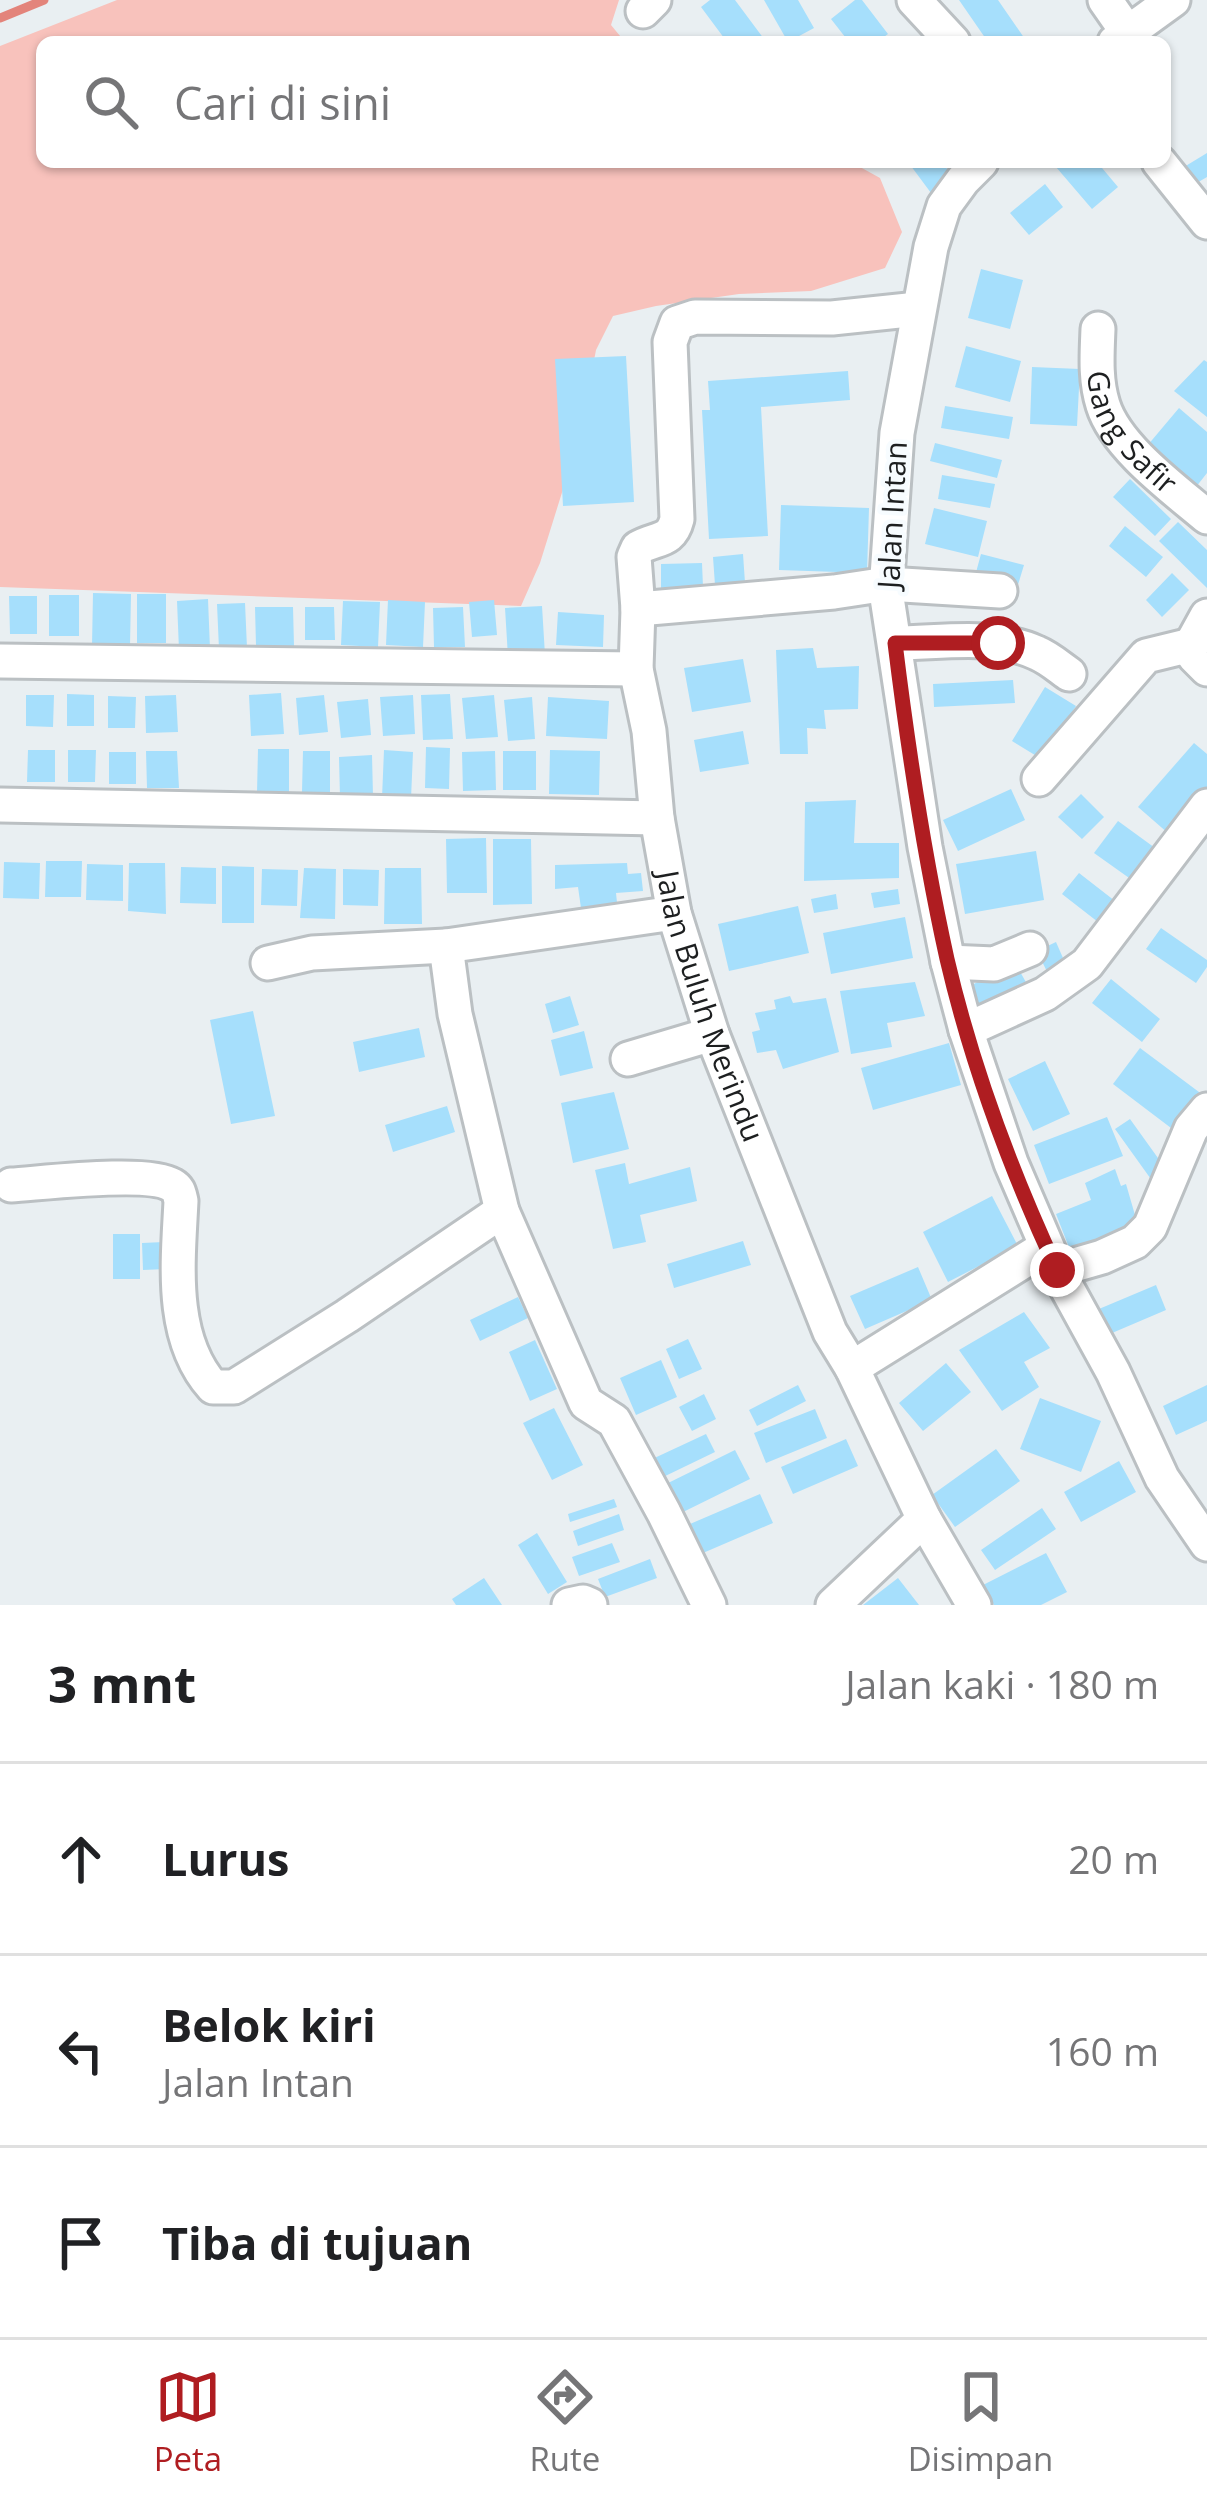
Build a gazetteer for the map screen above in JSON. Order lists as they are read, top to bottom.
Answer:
{
  "streets": {
    "street": ["Gang Safir", "Jalan Intan", "Jalan Buluh Merindu"]
  },
  "crossings": [
    ["Jalan Intan", "Jalan Buluh Merindu"]
  ],
  "page": {
    "search": "Cari di sini",
    "heading": ["3 mnt", "Jalan kaki · 180 m"],
    "list": [
      ["Lurus", "20 m"],
      ["Belok kiri", "Jalan Intan", "160 m"],
      "Tiba di tujuan"
    ],
    "nav": ["Peta", "Rute", "Disimpan"]
  }
}
